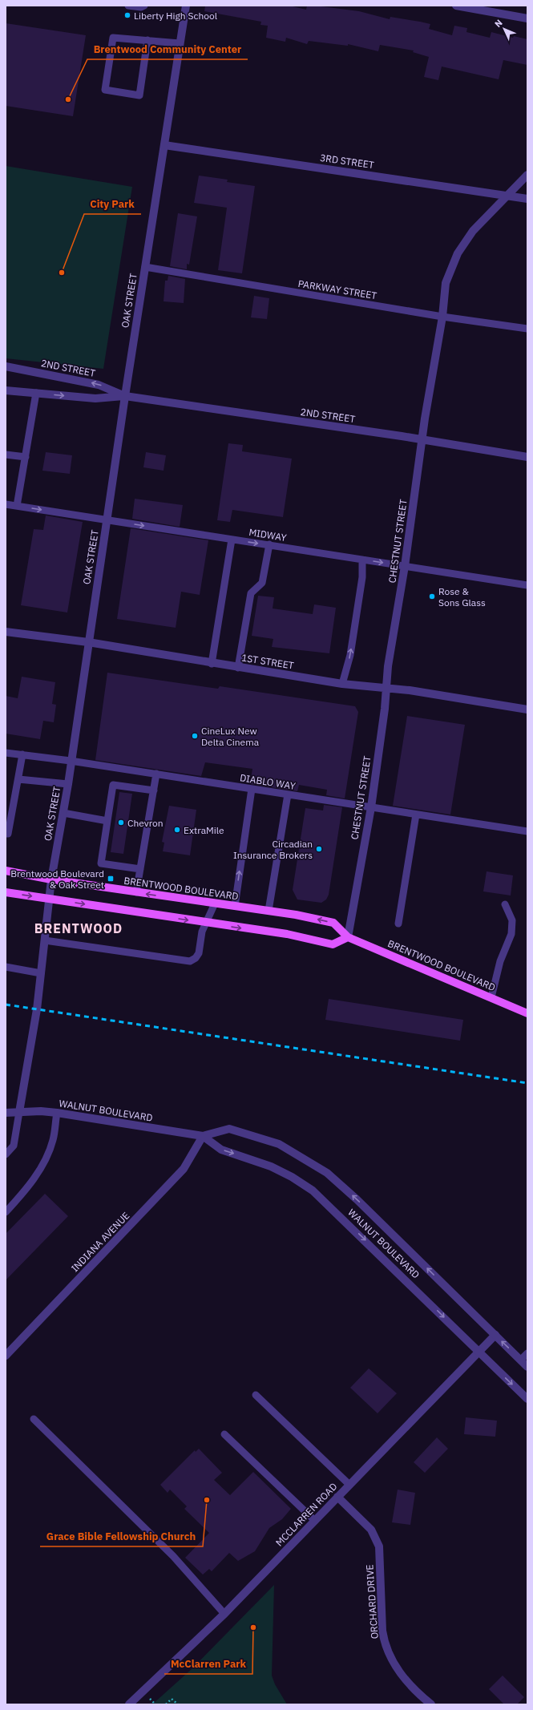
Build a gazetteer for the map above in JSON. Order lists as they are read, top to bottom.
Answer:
{
  "streets": {
    "main road": ["BRENTWOOD BOULEVARD"],
    "street": [
      "3RD STREET",
      "OAK STREET",
      "2ND STREET",
      "CHESTNUT STREET",
      "1ST STREET",
      "WALNUT BOULEVARD",
      "INDIANA AVENUE",
      "MCCLARREN ROAD",
      "ORCHARD DRIVE"
    ],
    "lane": ["PARKWAY STREET", "MIDWAY", "DIABLO WAY"]
  },
  "crossings": [
    ["3RD STREET", "OAK STREET"],
    ["3RD STREET", "CHESTNUT STREET"],
    ["PARKWAY STREET", "OAK STREET"],
    ["PARKWAY STREET", "CHESTNUT STREET"],
    ["OAK STREET", "2ND STREET"],
    ["OAK STREET", "MIDWAY"],
    ["OAK STREET", "1ST STREET"],
    ["OAK STREET", "DIABLO WAY"],
    ["OAK STREET", "BRENTWOOD BOULEVARD"],
    ["OAK STREET", "WALNUT BOULEVARD"],
    ["2ND STREET", "CHESTNUT STREET"],
    ["MIDWAY", "CHESTNUT STREET"],
    ["CHESTNUT STREET", "1ST STREET"],
    ["CHESTNUT STREET", "DIABLO WAY"],
    ["CHESTNUT STREET", "BRENTWOOD BOULEVARD"],
    ["WALNUT BOULEVARD", "INDIANA AVENUE"],
    ["WALNUT BOULEVARD", "MCCLARREN ROAD"],
    ["MCCLARREN ROAD", "ORCHARD DRIVE"]
  ],
  "one_way": ["MIDWAY"],
  "districts": ["BRENTWOOD"],
  "places": {
    "other": [
      "Liberty High School",
      "Brentwood Community Center",
      "City Park",
      "Rose & Sons Glass",
      "CineLux New Delta Cinema",
      "Chevron",
      "ExtraMile",
      "Circadian Insurance Brokers",
      "Grace Bible Fellowship Church",
      "McClarren Park"
    ],
    "transit": ["Brentwood Boulevard & Oak Street"]
  },
  "north": "top left"
}
